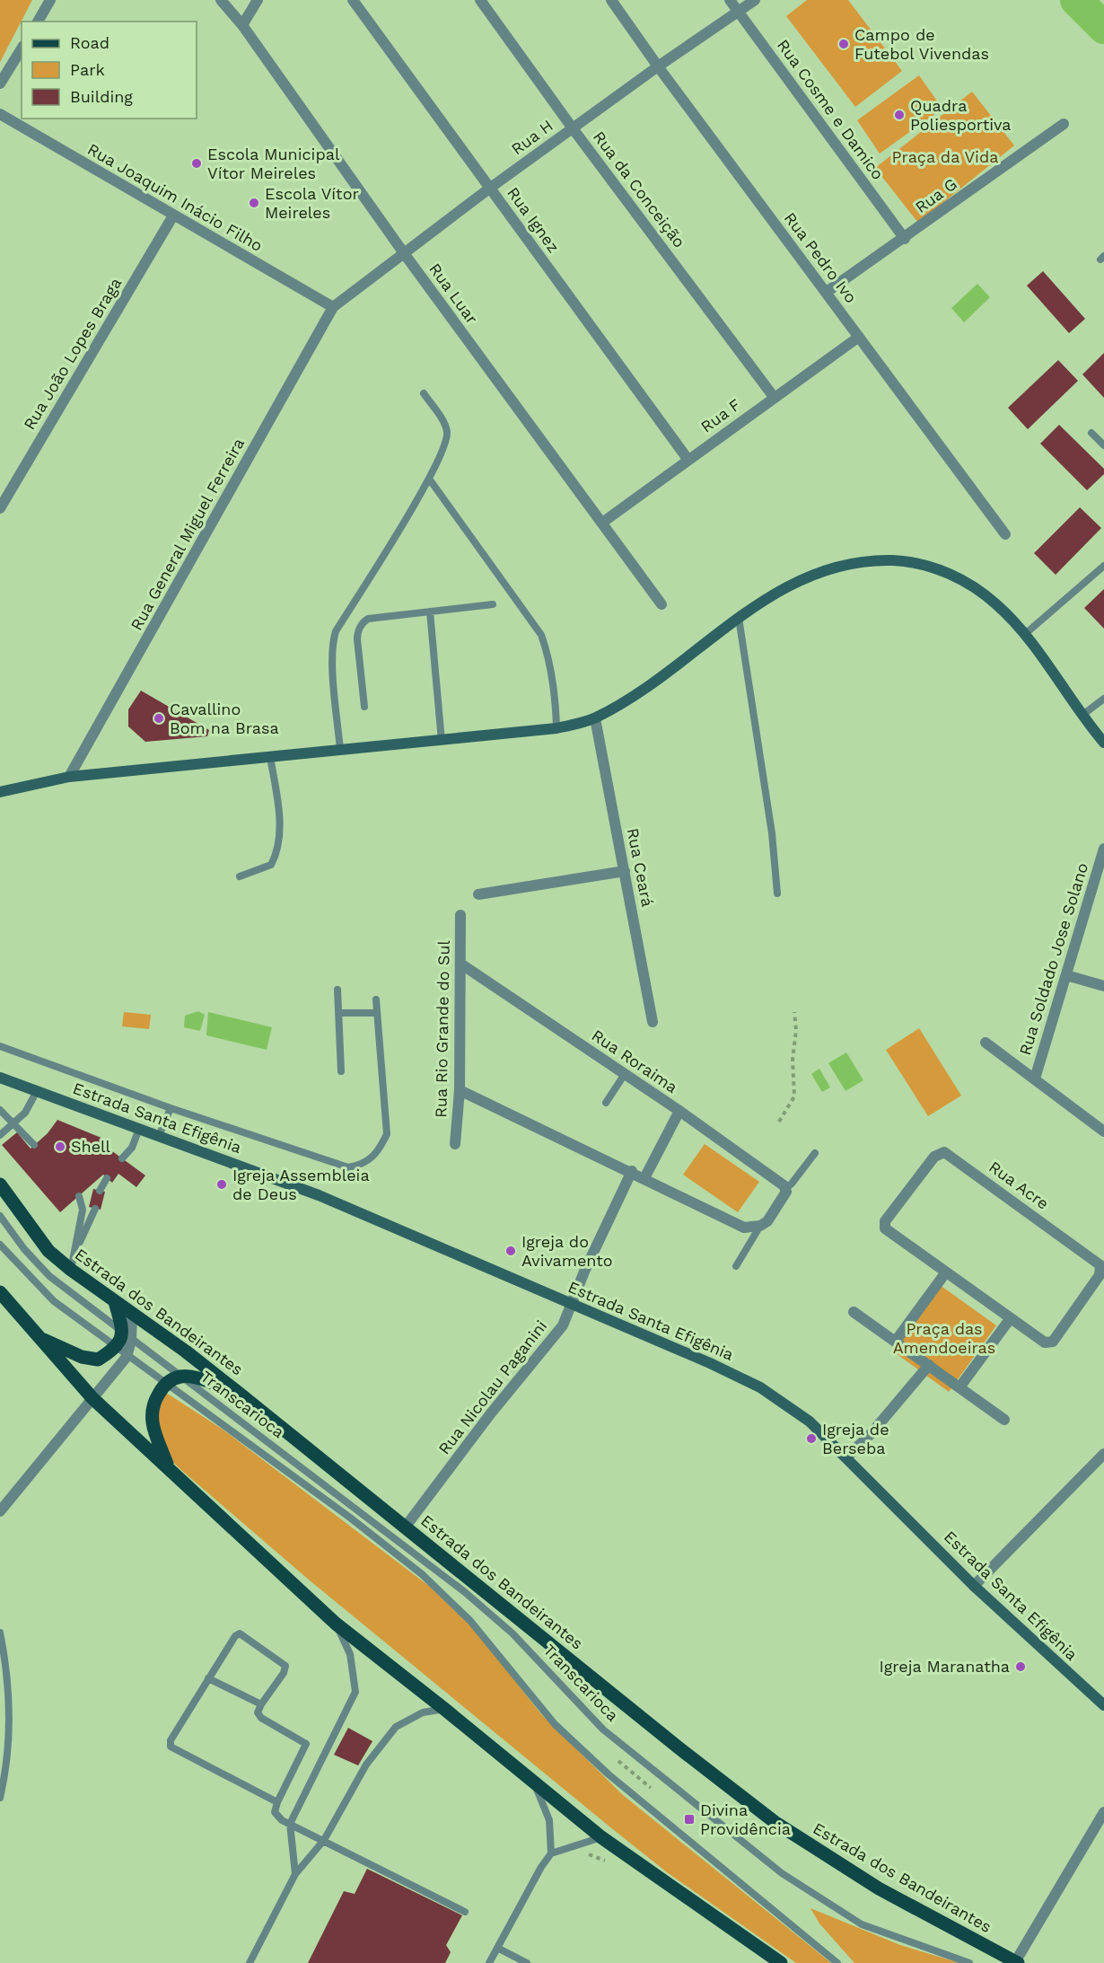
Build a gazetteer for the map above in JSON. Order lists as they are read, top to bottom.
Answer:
{
  "streets": {
    "main road": ["Estrada dos Bandeirantes"],
    "street": [
      "Rua Cosme e Damico",
      "Rua H",
      "Rua da Conceição",
      "Rua G",
      "Rua Joaquim Inácio Filho",
      "Rua Ignez",
      "Rua Pedro Ivo",
      "Rua Luar",
      "Rua João Lopes Braga",
      "Rua F",
      "Rua General Miguel Ferreira",
      "Rua Ceará",
      "Rua Soldado Jose Solano",
      "Rua Rio Grande do Sul",
      "Rua Roraima",
      "Estrada Santa Efigênia",
      "Rua Acre",
      "Rua Nicolau Paganini"
    ],
    "lane": ["Transcarioca"]
  },
  "crossings": [
    ["Rua Cosme e Damico", "Rua H"],
    ["Rua Cosme e Damico", "Rua G"],
    ["Rua H", "Rua da Conceição"],
    ["Rua H", "Rua Joaquim Inácio Filho"],
    ["Rua H", "Rua Ignez"],
    ["Rua H", "Rua Pedro Ivo"],
    ["Rua H", "Rua Luar"],
    ["Rua H", "Rua General Miguel Ferreira"],
    ["Rua da Conceição", "Rua F"],
    ["Rua G", "Rua Pedro Ivo"],
    ["Rua Joaquim Inácio Filho", "Rua João Lopes Braga"],
    ["Rua Joaquim Inácio Filho", "Rua General Miguel Ferreira"],
    ["Rua Ignez", "Rua F"],
    ["Rua Pedro Ivo", "Rua F"],
    ["Rua Luar", "Rua F"],
    ["Rua Rio Grande do Sul", "Rua Roraima"],
    ["Estrada Santa Efigênia", "Rua Nicolau Paganini"],
    ["Estrada dos Bandeirantes", "Rua Nicolau Paganini"]
  ],
  "parks": ["Praça da Vida", "Praça das Amendoeiras"],
  "places": {
    "other": [
      "Campo de Futebol Vivendas",
      "Quadra Poliesportiva",
      "Escola Municipal Vítor Meireles",
      "Escola Vítor Meireles",
      "Cavallino Bom na Brasa",
      "Shell",
      "Igreja Assembleia de Deus",
      "Igreja do Avivamento",
      "Igreja de Berseba",
      "Igreja Maranatha"
    ],
    "transit": ["Divina Providência"]
  },
  "legend": ["Road", "Park", "Building"]
}
